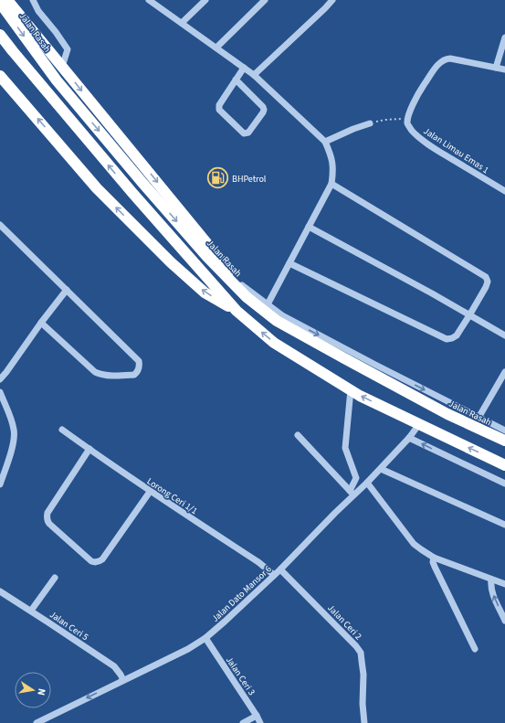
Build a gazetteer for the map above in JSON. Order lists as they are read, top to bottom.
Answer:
{
  "streets": {
    "highway": ["Jalan Rasah"],
    "street": [
      "Jalan Limau Emas 1",
      "Lorong Ceri 1/1",
      "Jalan Dato Mansor 6",
      "Jalan Ceri 2",
      "Jalan Ceri 5",
      "Jalan Ceri 3"
    ]
  },
  "crossings": [
    ["Lorong Ceri 1/1", "Jalan Dato Mansor 6"],
    ["Jalan Dato Mansor 6", "Jalan Ceri 2"],
    ["Jalan Dato Mansor 6", "Jalan Ceri 5"],
    ["Jalan Dato Mansor 6", "Jalan Ceri 3"]
  ],
  "places": {
    "fuel station": ["BHPetrol"]
  },
  "north": "right"
}
